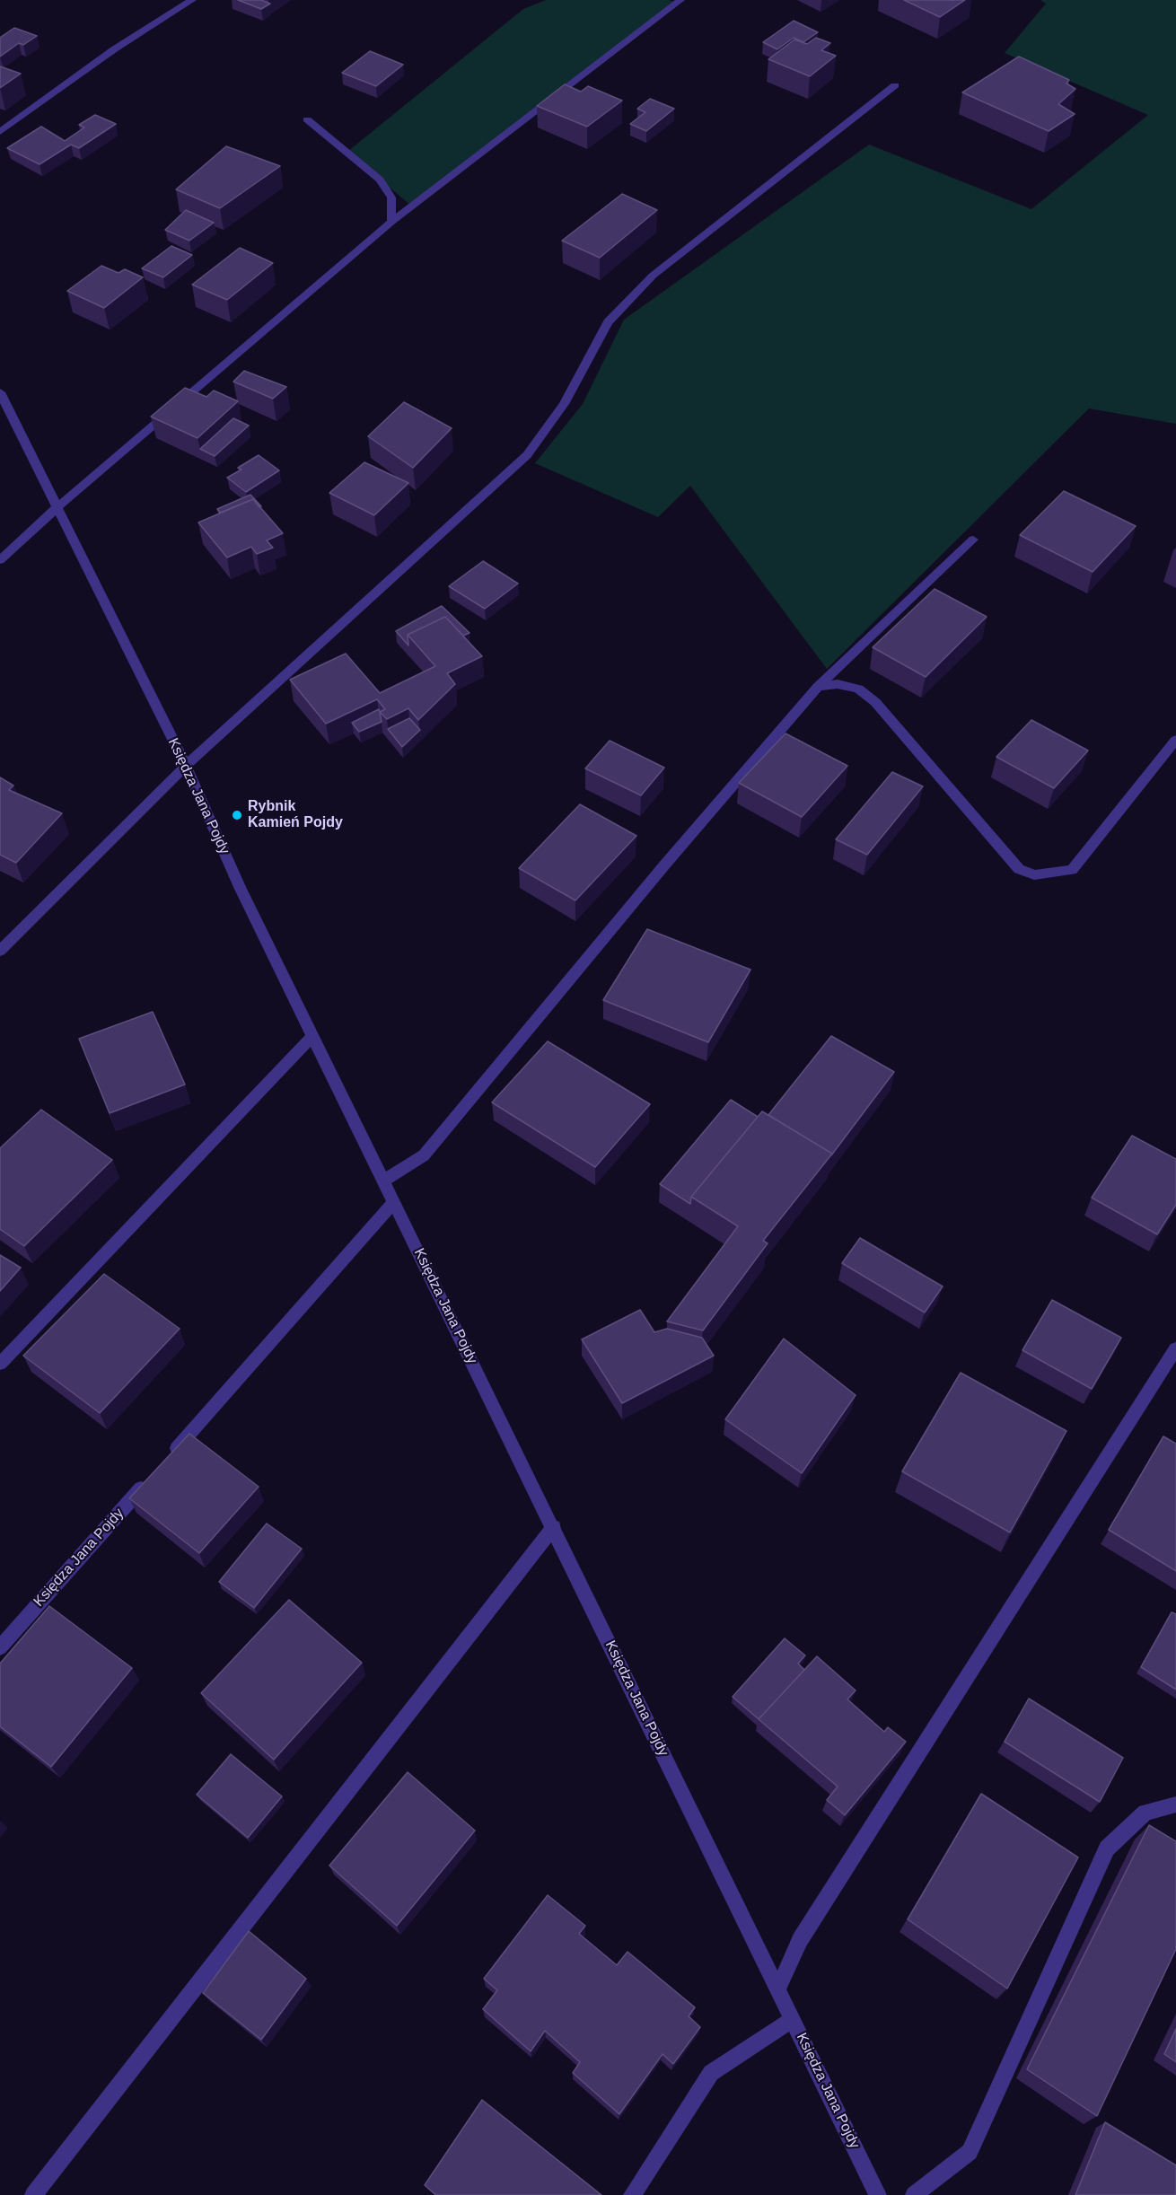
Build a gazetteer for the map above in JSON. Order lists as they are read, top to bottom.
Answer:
{
  "streets": {
    "street": ["Księdza Jana Pojdy"]
  },
  "places": ["Rybnik Kamień Pojdy"]
}
